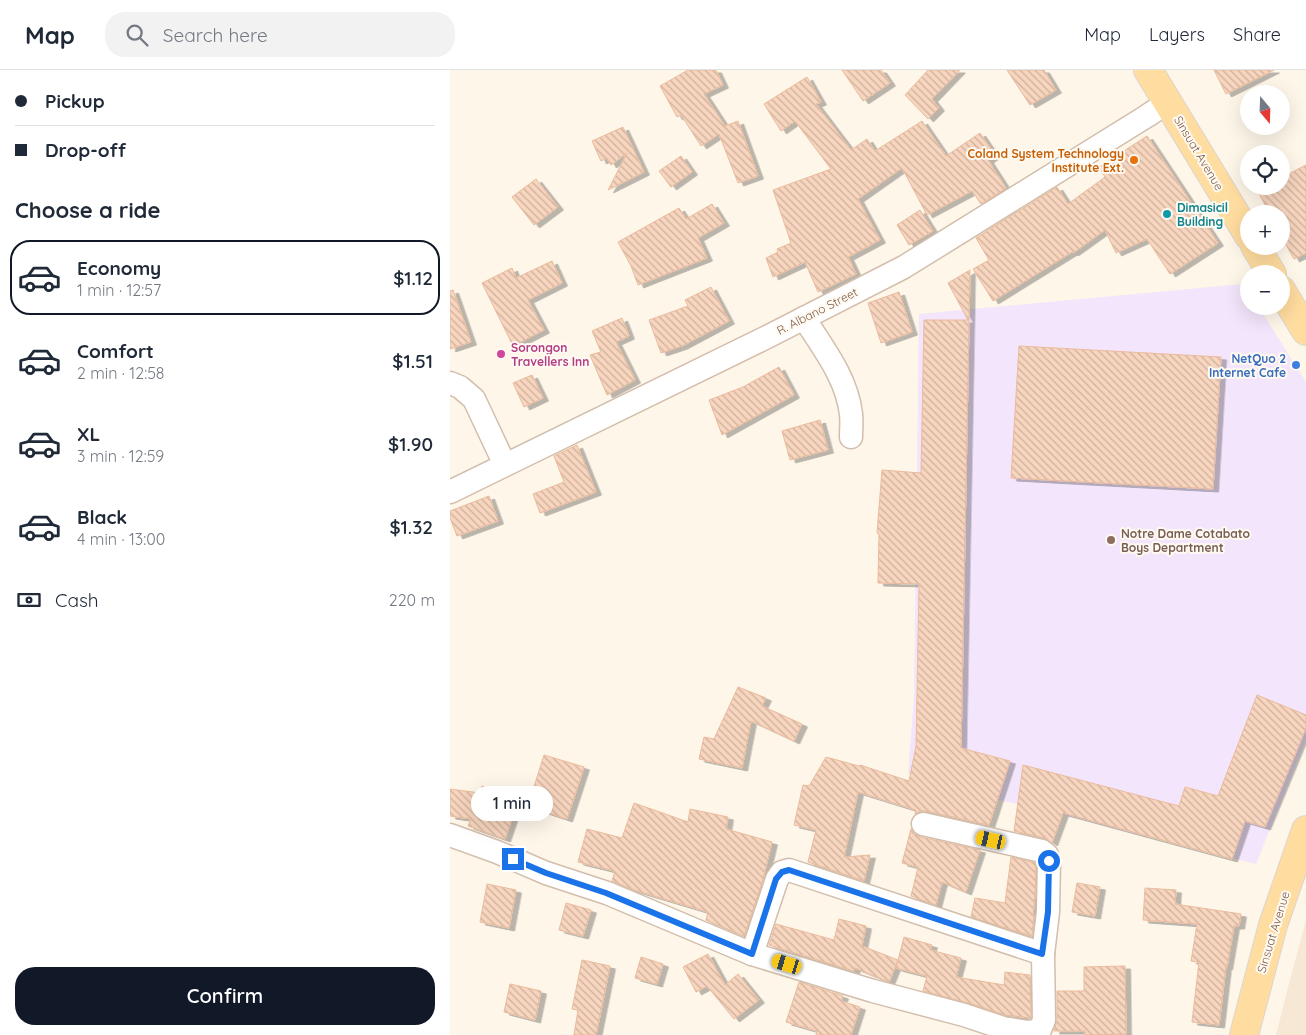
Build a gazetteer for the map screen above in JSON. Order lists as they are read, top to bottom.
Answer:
{
  "streets": {
    "main road": ["Sinsuat Avenue"],
    "street": ["R. Albano Street"]
  },
  "crossings": [
    ["Sinsuat Avenue", "R. Albano Street"]
  ],
  "places": [
    "Coland System Technology Institute Ext.",
    "Dimasicil Building",
    "Sorongon Travellers Inn",
    "NetQuo 2 Internet Cafe",
    "Notre Dame Cotabato Boys Department"
  ],
  "north": "bottom",
  "page": {
    "header": "Map",
    "search": "Search here",
    "nav": ["Map", "Layers", "Share"],
    "banner": ["Pickup", "Drop-off"],
    "map_buttons": ["+", "−"],
    "heading": "Choose a ride",
    "list": [
      {
        "name": "Economy",
        "note": "1 min · 12:57",
        "value": "$1.12"
      },
      {
        "name": "Comfort",
        "note": "2 min · 12:58",
        "value": "$1.51"
      },
      {
        "name": "XL",
        "note": "3 min · 12:59",
        "value": "$1.90"
      },
      {
        "name": "Black",
        "note": "4 min · 13:00",
        "value": "$1.32"
      }
    ],
    "pay": ["Cash", "220 m"],
    "bubble": "1 min",
    "buttons": "Confirm"
  }
}
